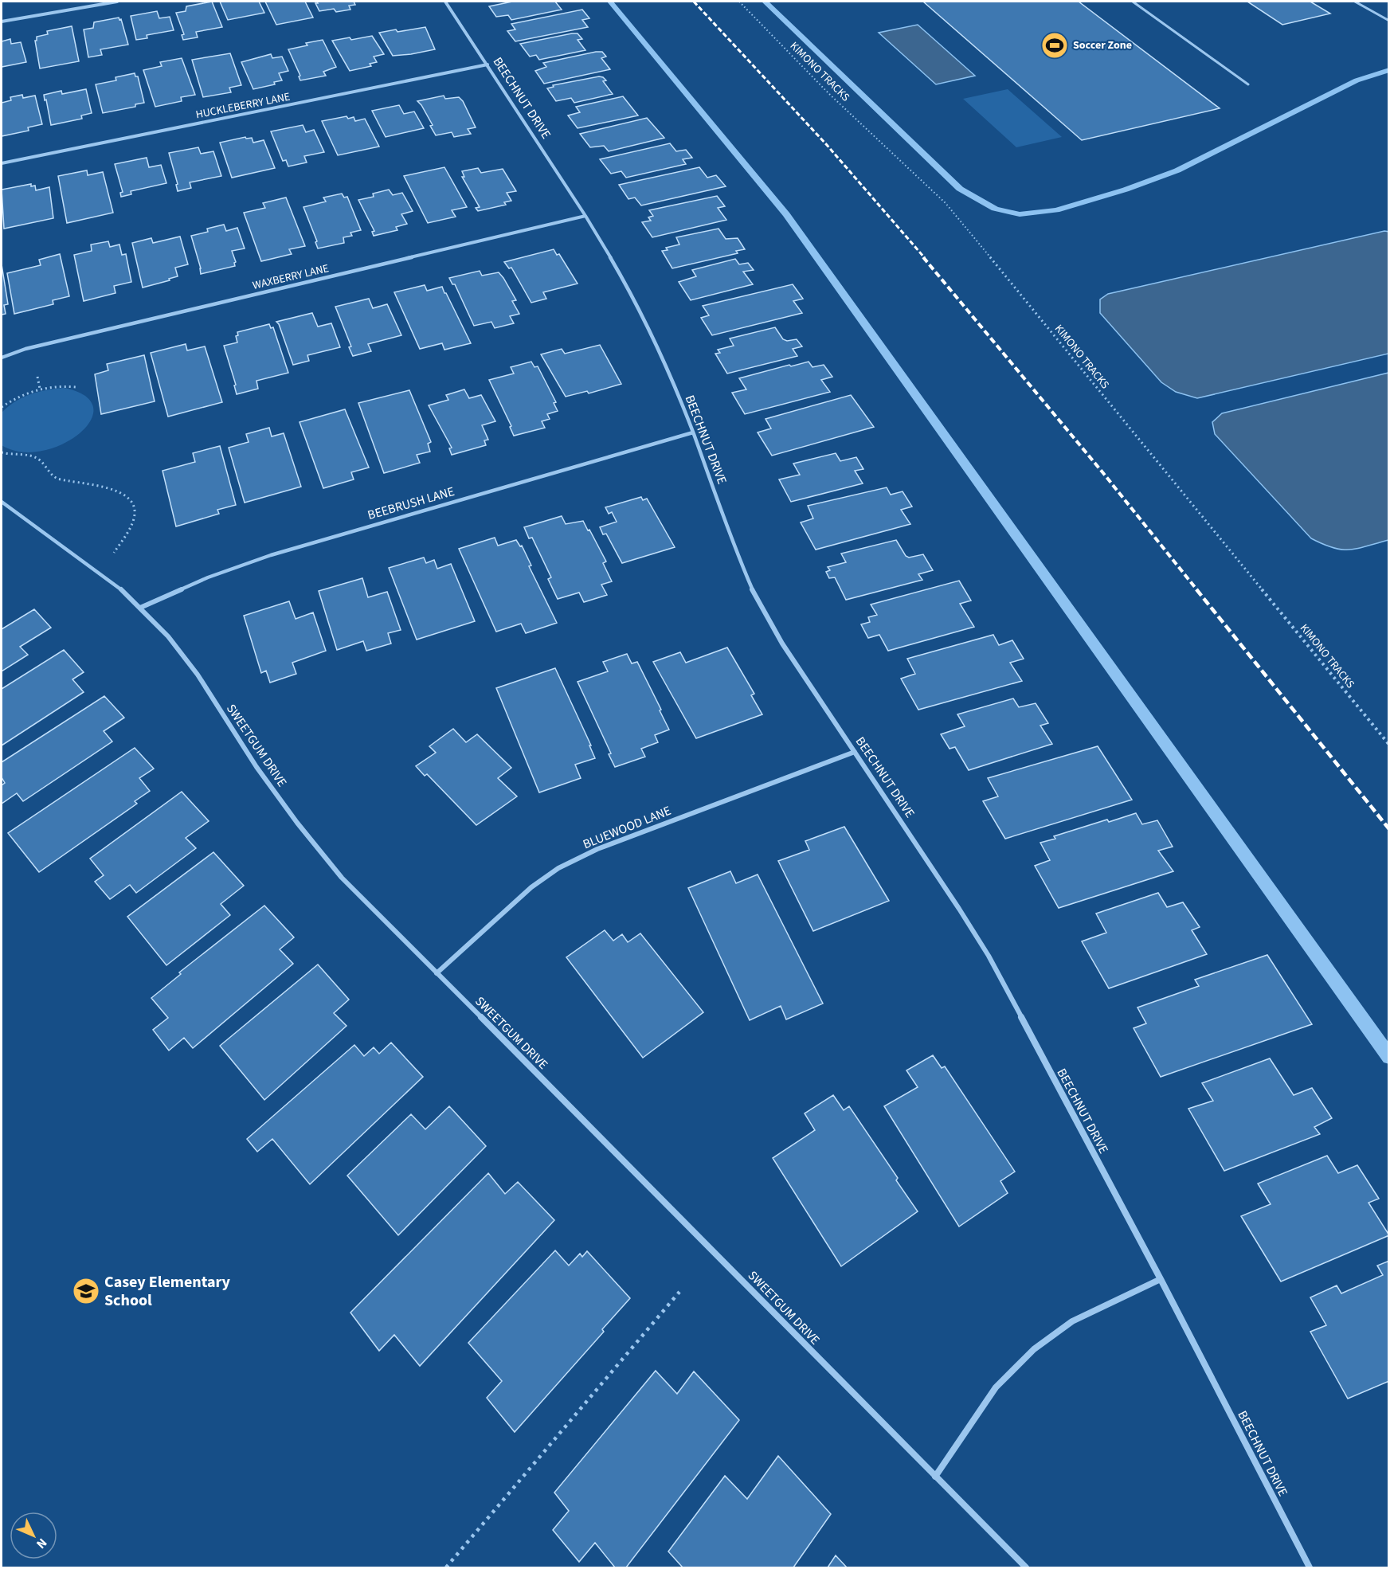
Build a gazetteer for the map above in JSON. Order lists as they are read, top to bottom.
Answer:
{
  "streets": {
    "street": [
      "BEECHNUT DRIVE",
      "HUCKLEBERRY LANE",
      "WAXBERRY LANE",
      "BEEBRUSH LANE",
      "SWEETGUM DRIVE",
      "BLUEWOOD LANE"
    ],
    "path": ["KIMONO TRACKS"]
  },
  "crossings": [
    ["BEECHNUT DRIVE", "HUCKLEBERRY LANE"],
    ["BEECHNUT DRIVE", "WAXBERRY LANE"],
    ["BEECHNUT DRIVE", "BEEBRUSH LANE"],
    ["BEECHNUT DRIVE", "BLUEWOOD LANE"],
    ["BEEBRUSH LANE", "SWEETGUM DRIVE"],
    ["SWEETGUM DRIVE", "BLUEWOOD LANE"]
  ],
  "places": {
    "sports": ["Soccer Zone"],
    "school or university": ["Casey Elementary School"]
  },
  "north": "bottom right"
}
